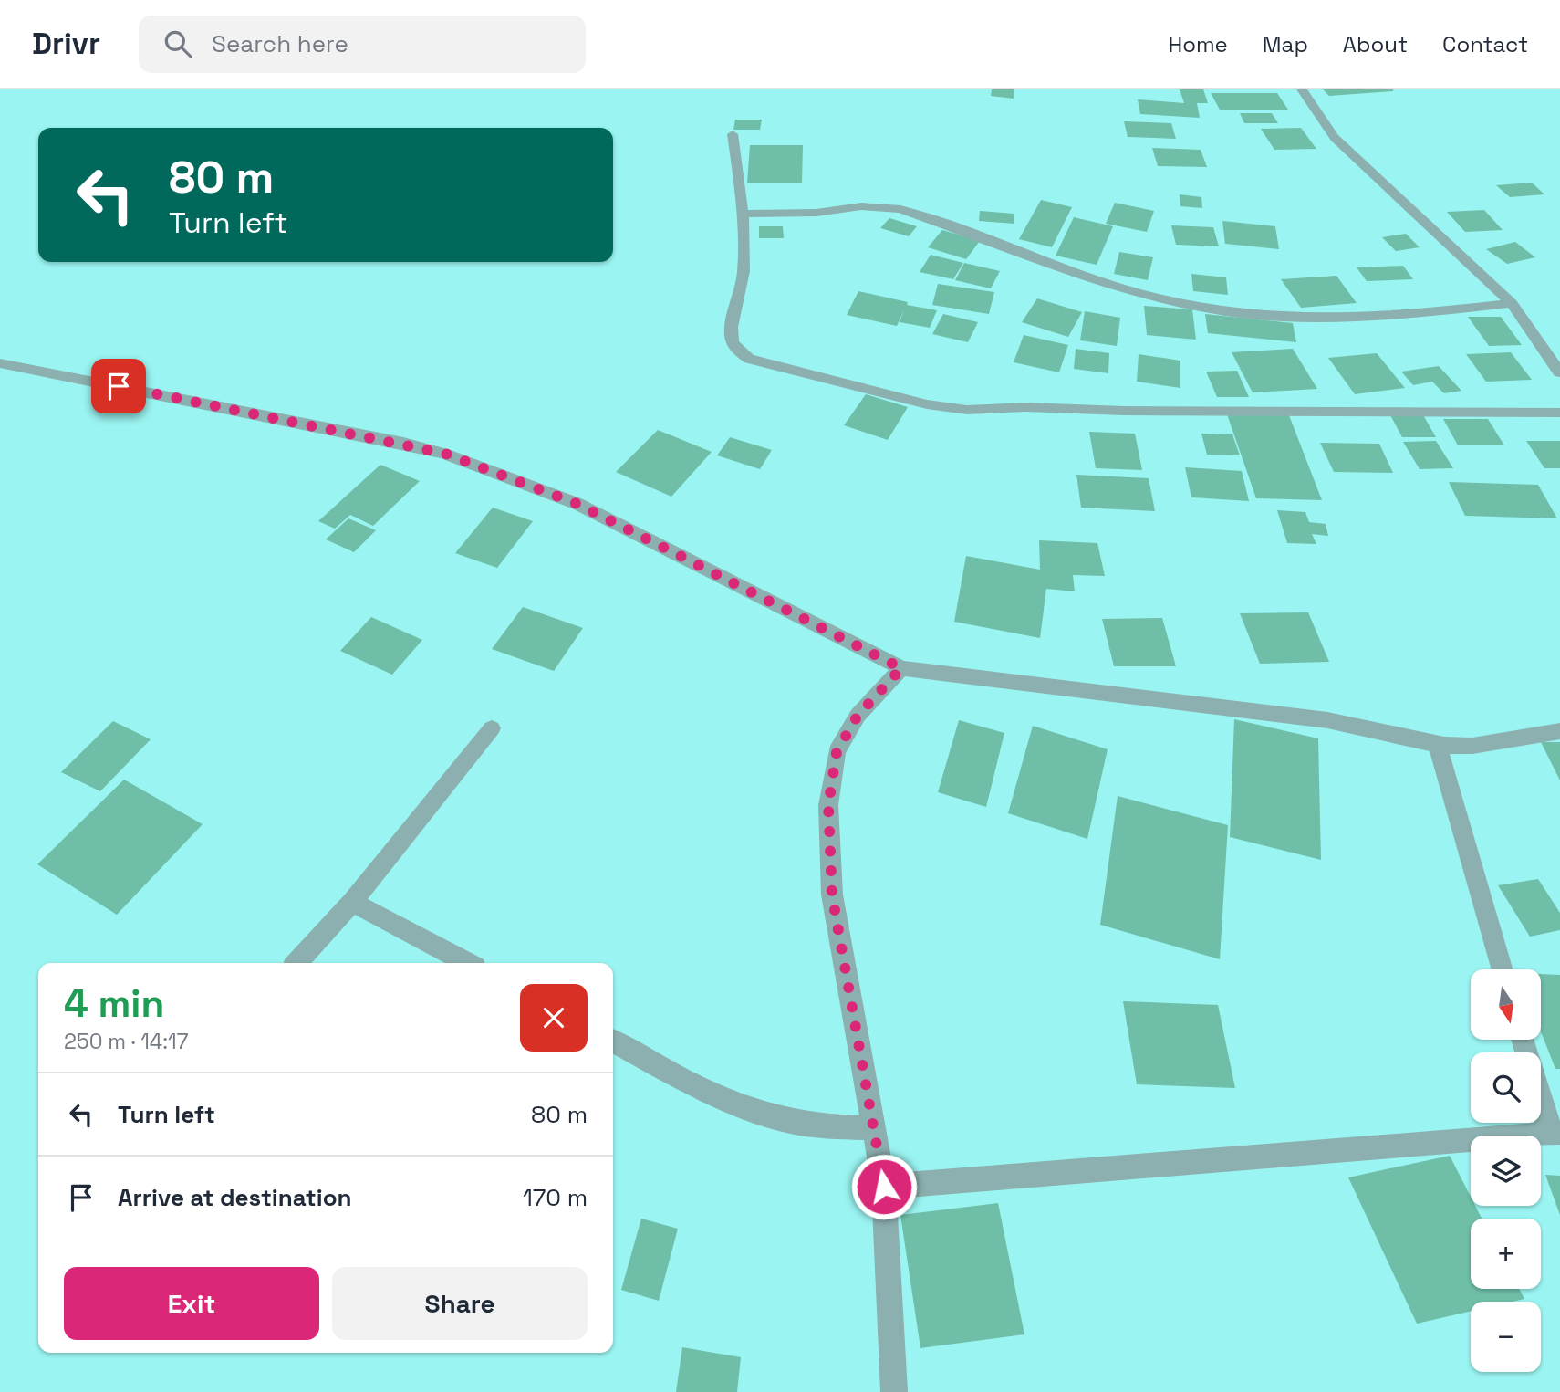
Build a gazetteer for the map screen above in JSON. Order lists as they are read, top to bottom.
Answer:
{
  "north": "bottom",
  "page": {
    "header": "Drivr",
    "search": "Search here",
    "nav": [
      "Home",
      "Map",
      "About",
      "Contact"
    ],
    "turn": ["80 m", "Turn left"],
    "heading": ["4 min", "250 m · 14:17"],
    "map_buttons": ["+", "−"],
    "list": [
      {
        "name": "Turn left",
        "value": "80 m"
      },
      {
        "name": "Arrive at destination",
        "value": "170 m"
      }
    ],
    "buttons": ["Exit", "Share"]
  }
}
